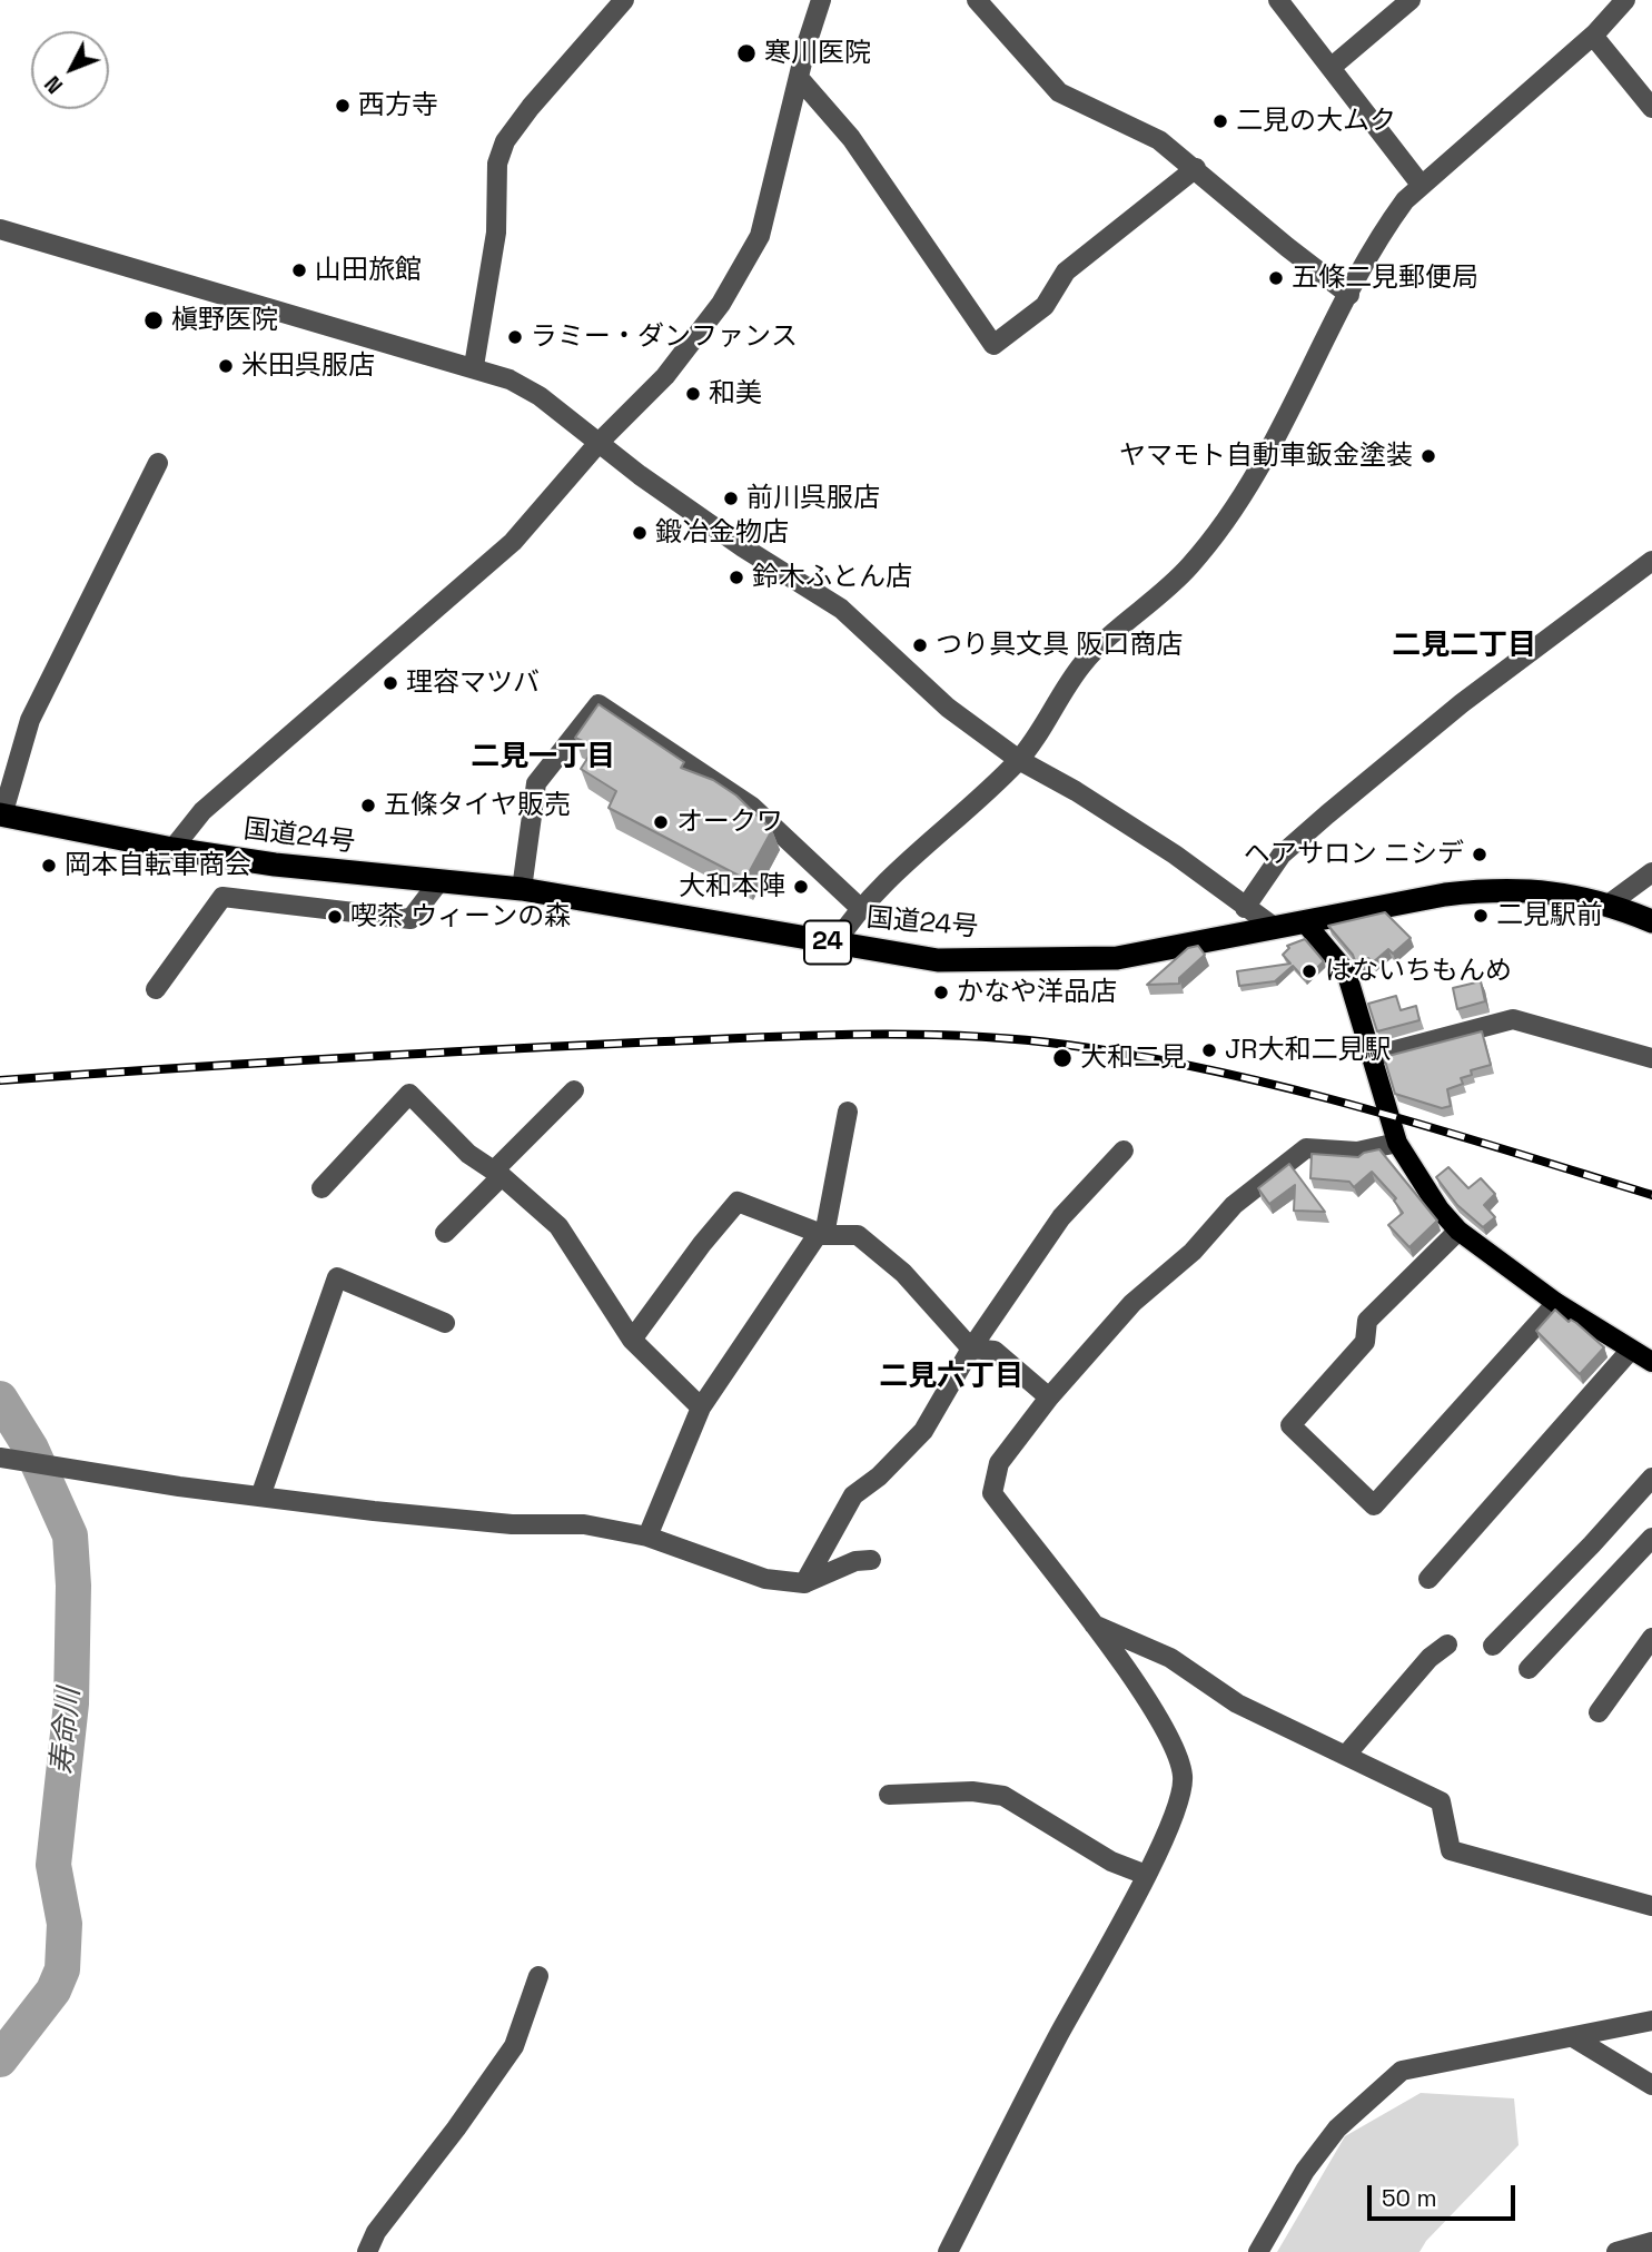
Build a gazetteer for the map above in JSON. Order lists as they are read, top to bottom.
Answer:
{
  "streets": {
    "highway": ["国道24号", "24"]
  },
  "districts": ["二見二丁目", "二見一丁目", "二見六丁目"],
  "water": ["寿命川"],
  "places": [
    "寒川医院",
    "西方寺",
    "二見の大ムク",
    "山田旅館",
    "五條二見郵便局",
    "槇野医院",
    "ラミー・ダンファンス",
    "米田呉服店",
    "和美",
    "ヤマモト自動車鈑金塗装",
    "前川呉服店",
    "鍛冶金物店",
    "鈴木ふとん店",
    "つり具文具 阪口商店",
    "理容マツバ",
    "五條タイヤ販売",
    "オークワ",
    "ヘアサロン ニシデ",
    "岡本自転車商会",
    "大和本陣",
    "二見駅前",
    "喫茶 ウィーンの森",
    "はないちもんめ",
    "かなや洋品店",
    "JR大和二見駅",
    "大和二見"
  ],
  "scale_bar": "50 m",
  "north": "bottom left"
}
